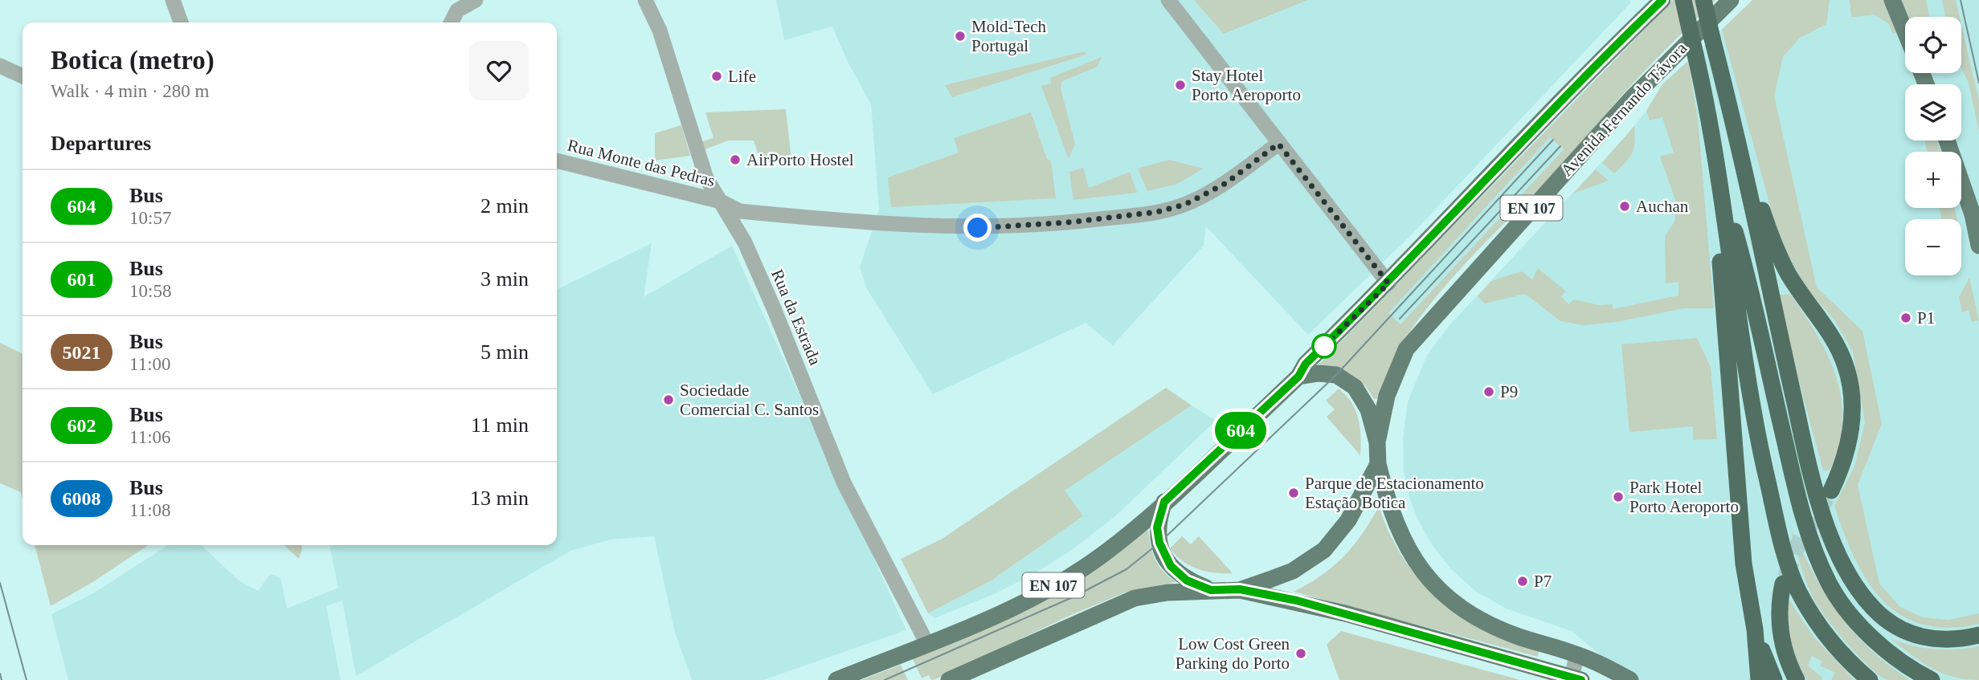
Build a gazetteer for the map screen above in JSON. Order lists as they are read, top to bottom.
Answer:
{
  "streets": {
    "main road": ["Avenida Fernando Távora", "EN 107"],
    "street": ["Rua Monte das Pedras", "Rua da Estrada"]
  },
  "crossings": [
    ["Avenida Fernando Távora", "EN 107"],
    ["Rua Monte das Pedras", "Rua da Estrada"],
    ["EN 107", "Rua da Estrada"]
  ],
  "places": [
    "Mold-Tech Portugal",
    "Life",
    "Stay Hotel Porto Aeroporto",
    "AirPorto Hostel",
    "Auchan",
    "P1",
    "P9",
    "Sociedade Comercial C. Santos",
    "Parque de Estacionamento Estação Botica",
    "Park Hotel Porto Aeroporto",
    "P7",
    "Low Cost Green Parking do Porto"
  ],
  "lines": ["bus line 604"],
  "page": {
    "on_map": "604",
    "map_buttons": ["+", "−"],
    "heading": [
      ["Botica (metro)", "Walk · 4 min · 280 m"],
      "Departures"
    ],
    "list": [
      {
        "mark": "604",
        "name": "Bus",
        "note": "10:57",
        "value": "2 min"
      },
      {
        "mark": "601",
        "name": "Bus",
        "note": "10:58",
        "value": "3 min"
      },
      {
        "mark": "5021",
        "name": "Bus",
        "note": "11:00",
        "value": "5 min"
      },
      {
        "mark": "602",
        "name": "Bus",
        "note": "11:06",
        "value": "11 min"
      },
      {
        "mark": "6008",
        "name": "Bus",
        "note": "11:08",
        "value": "13 min"
      }
    ]
  }
}
